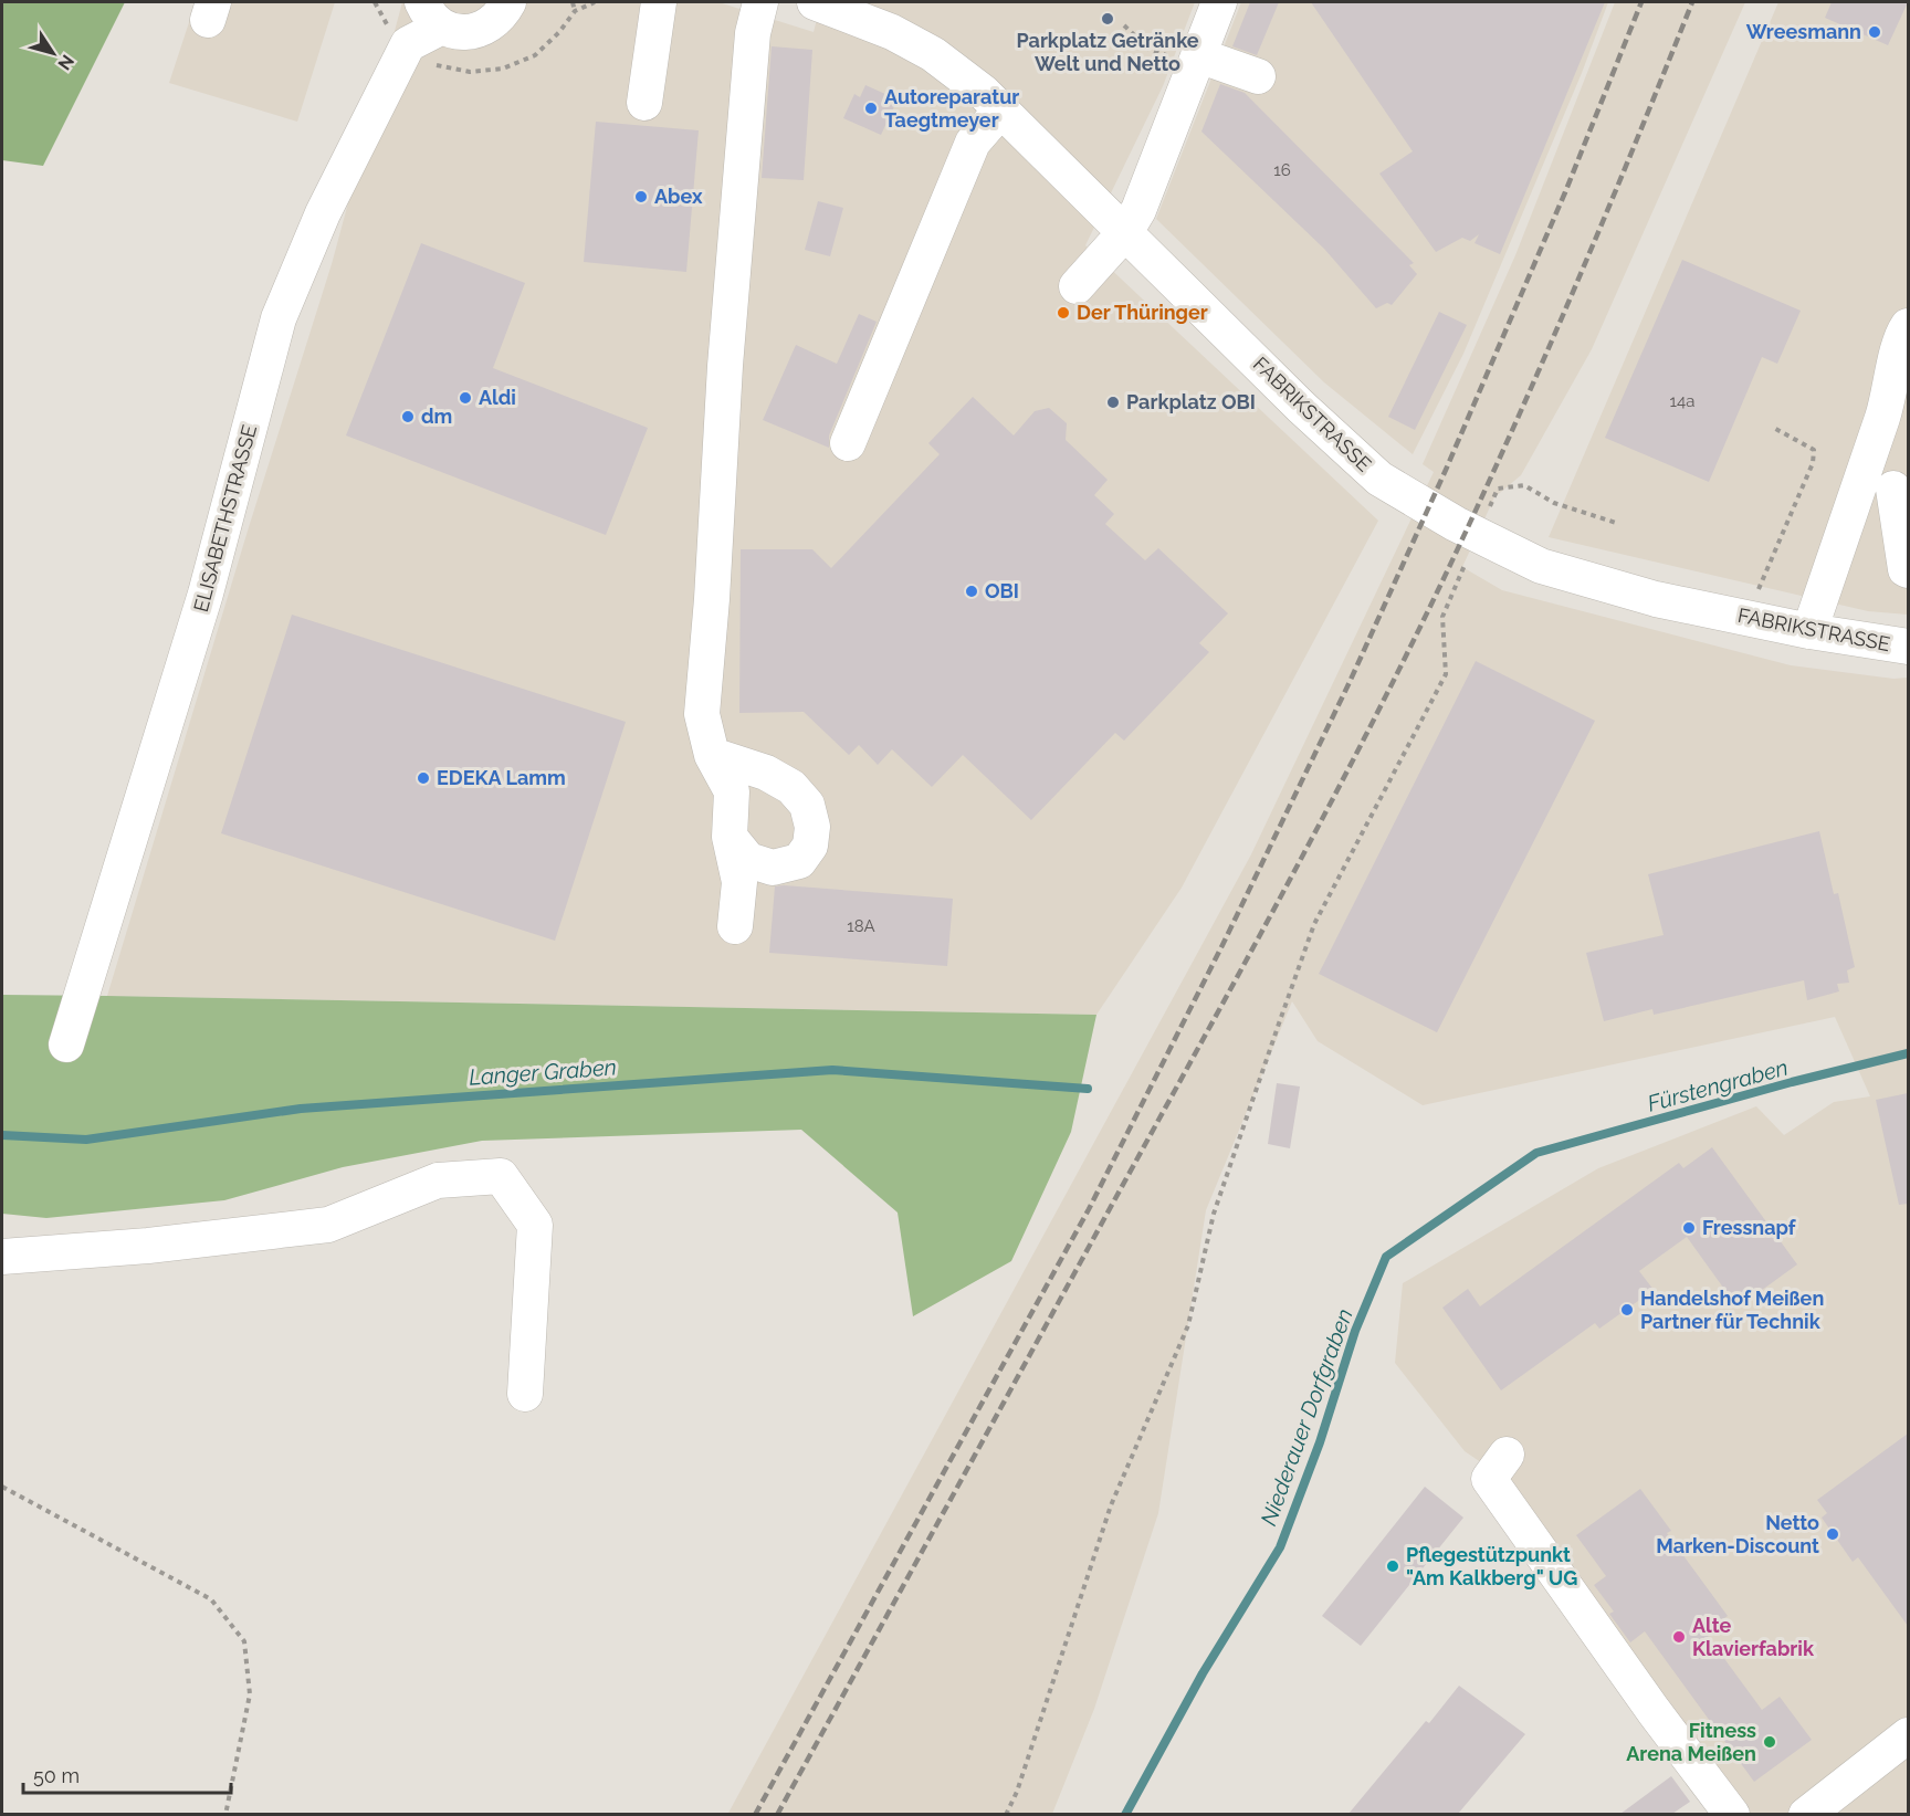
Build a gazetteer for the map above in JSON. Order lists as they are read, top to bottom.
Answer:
{
  "streets": {
    "street": ["FABRIKSTRASSE", "ELISABETHSTRASSE"]
  },
  "water": ["Langer Graben", "Fürstengraben", "Niederauer Dorfgraben"],
  "places": [
    "Parkplatz Getränke Welt und Netto",
    "Wreesmann",
    "Autoreparatur Taegtmeyer",
    "Abex",
    "Der Thüringer",
    "Aldi",
    "Parkplatz OBI",
    "dm",
    "OBI",
    "EDEKA Lamm",
    "Fressnapf",
    "Handelshof Meißen Partner für Technik",
    "Netto Marken-Discount",
    "Pflegestützpunkt \"Am Kalkberg\" UG",
    "Alte Klavierfabrik",
    "Fitness Arena Meißen"
  ],
  "house_numbers": ["16", "14a", "18A"],
  "scale_bar": "50 m",
  "north": "bottom right"
}
